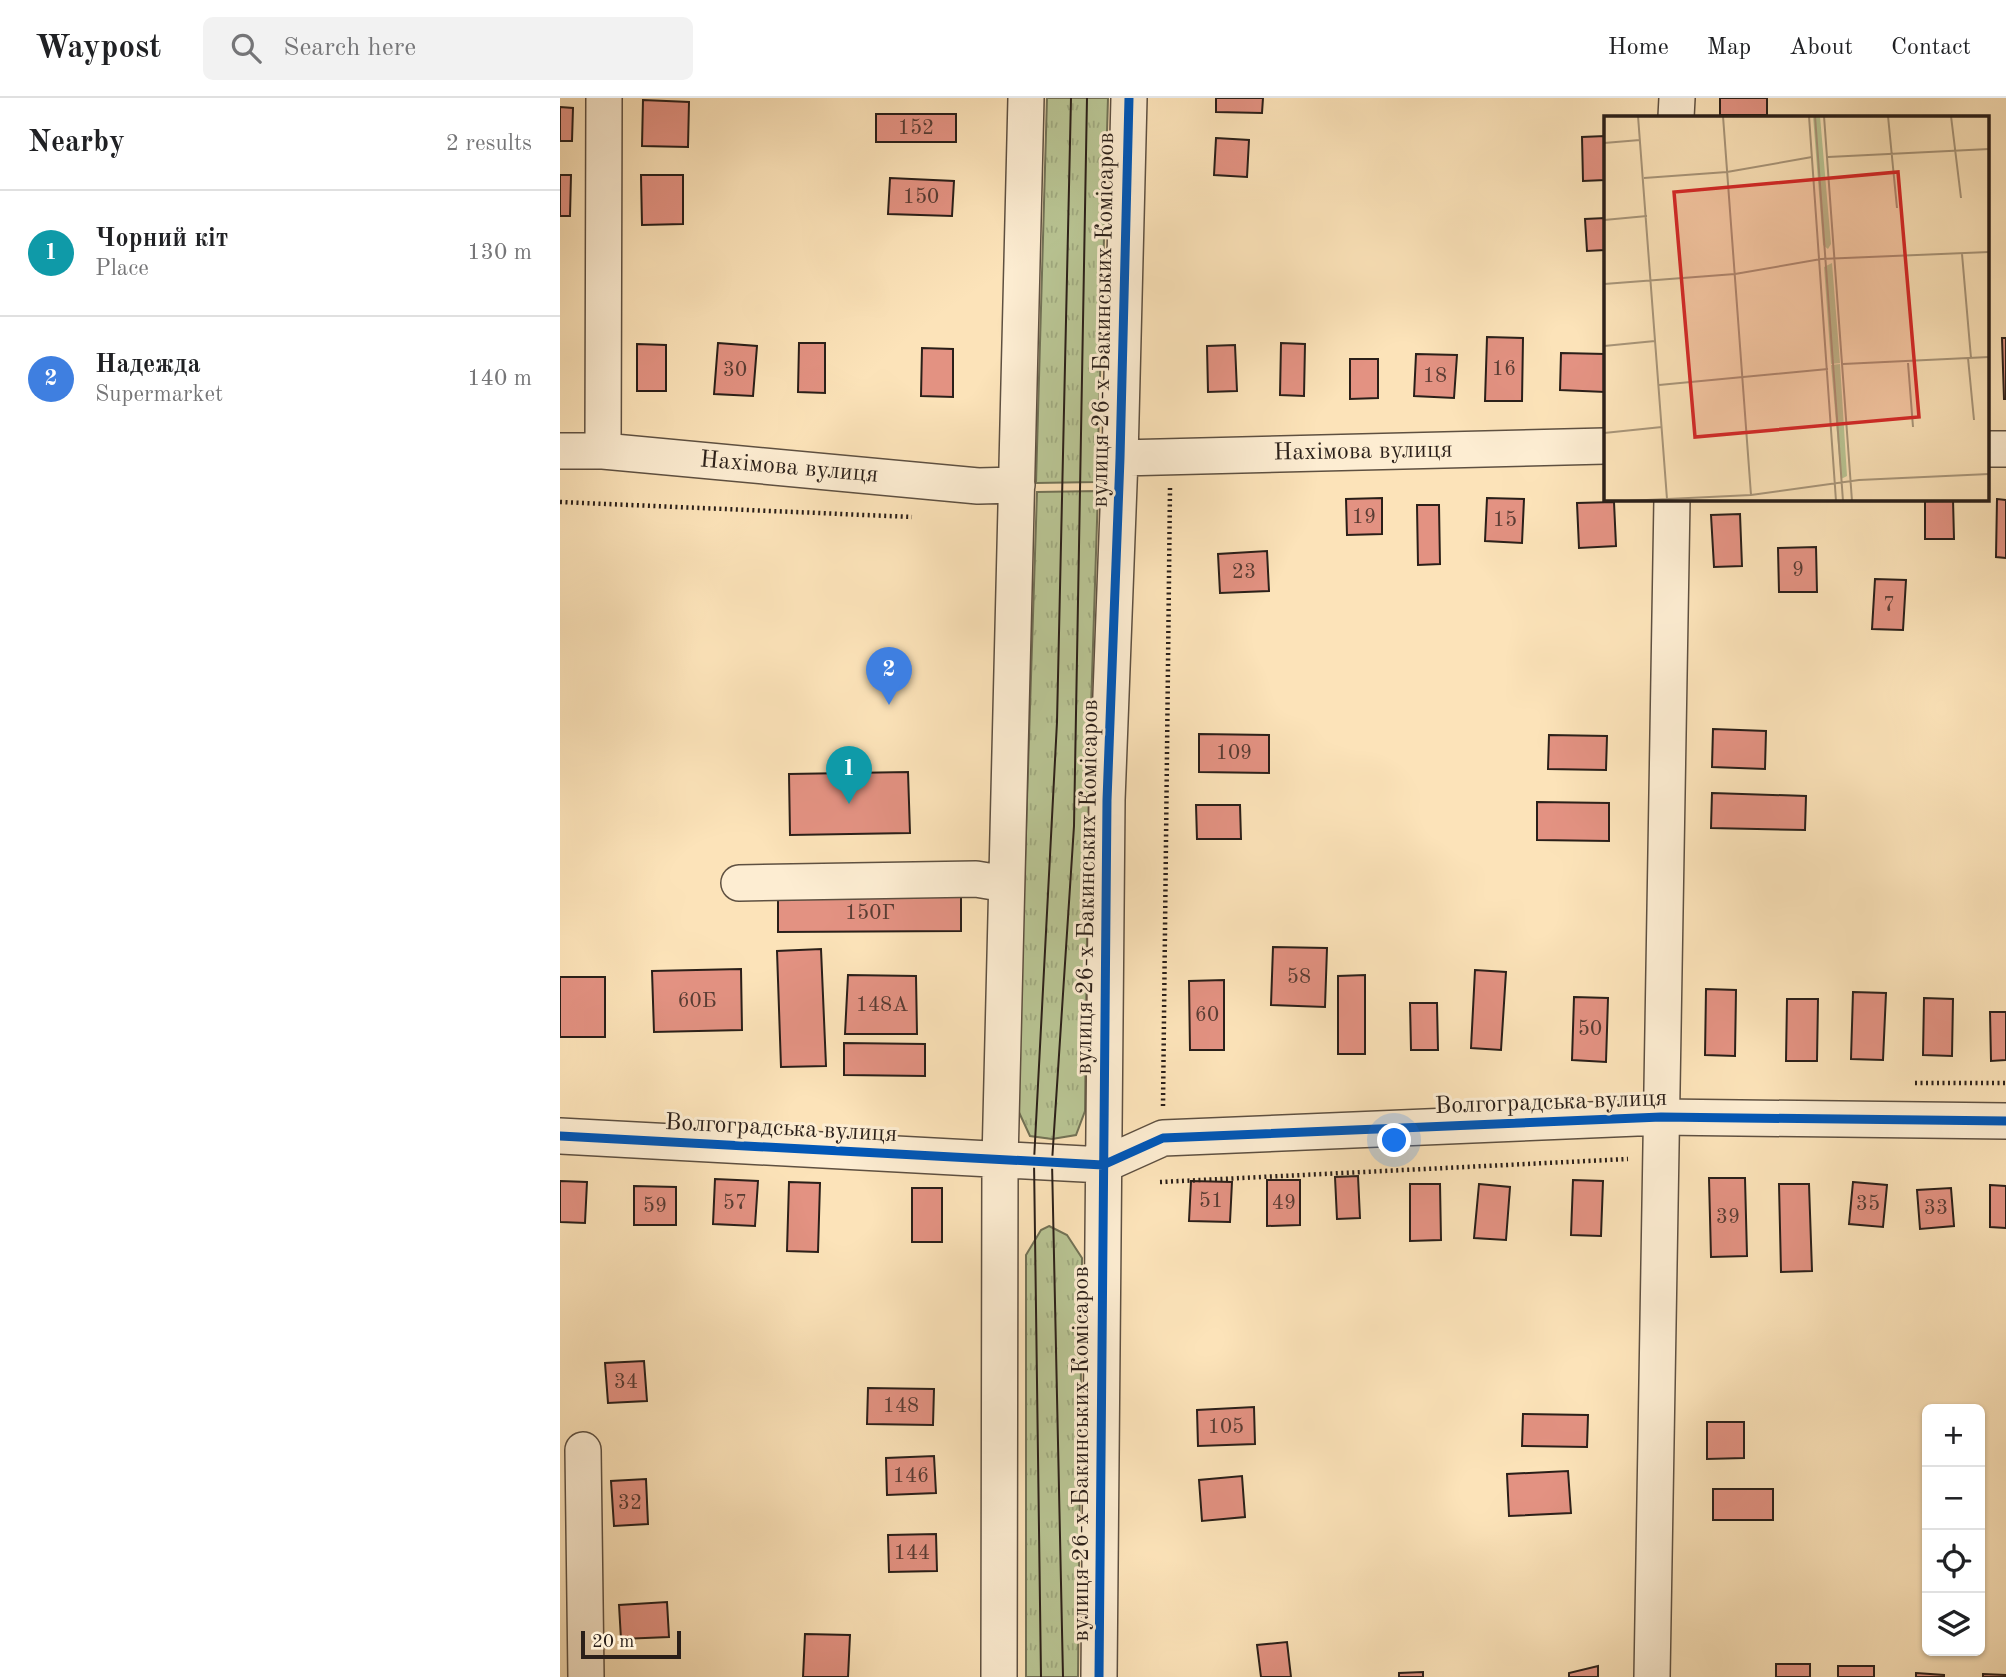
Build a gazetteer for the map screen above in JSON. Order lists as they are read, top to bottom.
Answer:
{
  "streets": {
    "street": ["вулиця 26-х Бакинських Комісаров", "Нахімова вулиця", "Волгоградська вулиця"]
  },
  "crossings": [
    ["вулиця 26-х Бакинських Комісаров", "Нахімова вулиця"],
    ["вулиця 26-х Бакинських Комісаров", "Волгоградська вулиця"]
  ],
  "house_numbers": [
    "152",
    "150",
    "16",
    "30",
    "18",
    "19",
    "15",
    "9",
    "23",
    "7",
    "109",
    "150Г",
    "58",
    "60Б",
    "148А",
    "60",
    "50",
    "51",
    "57",
    "49",
    "35",
    "59",
    "33",
    "39",
    "34",
    "148",
    "105",
    "146",
    "32",
    "144"
  ],
  "scale_bar": "20 m",
  "page": {
    "header": "Waypost",
    "search": "Search here",
    "nav": [
      "Home",
      "Map",
      "About",
      "Contact"
    ],
    "heading": ["Nearby", "2 results"],
    "list": [
      {
        "mark": "1",
        "name": "Чорний кіт",
        "note": "Place",
        "value": "130 m"
      },
      {
        "mark": "2",
        "name": "Надежда",
        "note": "Supermarket",
        "value": "140 m"
      }
    ],
    "pins": ["2", "1"],
    "map_buttons": ["+", "−"],
    "scale": "20 m"
  }
}
